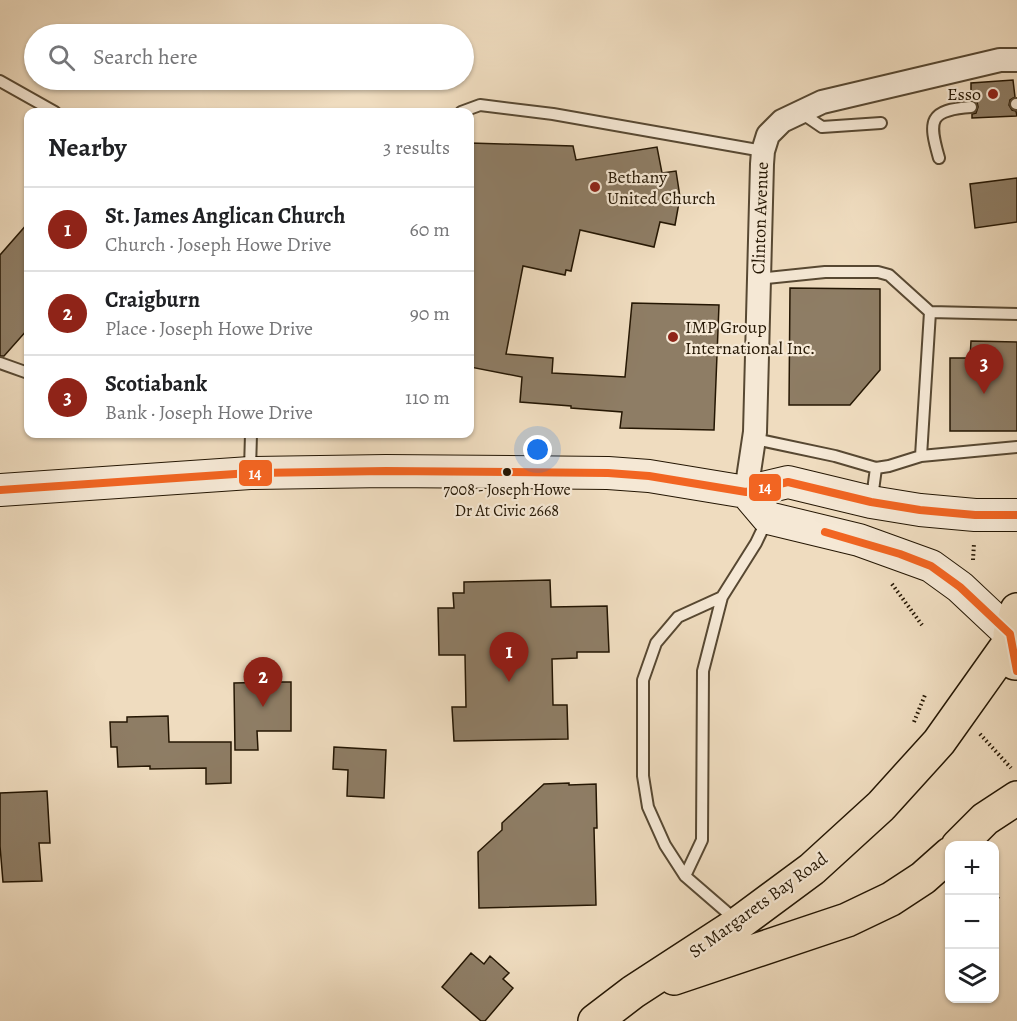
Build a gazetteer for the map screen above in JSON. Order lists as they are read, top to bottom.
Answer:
{
  "streets": {
    "main road": ["St Margarets Bay Road"],
    "street": ["Clinton Avenue"]
  },
  "places": [
    "Esso",
    "Bethany United Church",
    "IMP Group International Inc.",
    "7008 - Joseph Howe Dr At Civic 2668"
  ],
  "lines": ["transit line 14"],
  "page": {
    "search": "Search here",
    "heading": ["Nearby", "3 results"],
    "list": [
      {
        "mark": "1",
        "name": "St. James Anglican Church",
        "note": "Church · Joseph Howe Drive",
        "value": "60 m"
      },
      {
        "mark": "2",
        "name": "Craigburn",
        "note": "Place · Joseph Howe Drive",
        "value": "90 m"
      },
      {
        "mark": "3",
        "name": "Scotiabank",
        "note": "Bank · Joseph Howe Drive",
        "value": "110 m"
      }
    ],
    "pins": ["3", "1", "2"],
    "map_buttons": ["+", "−"]
  }
}
